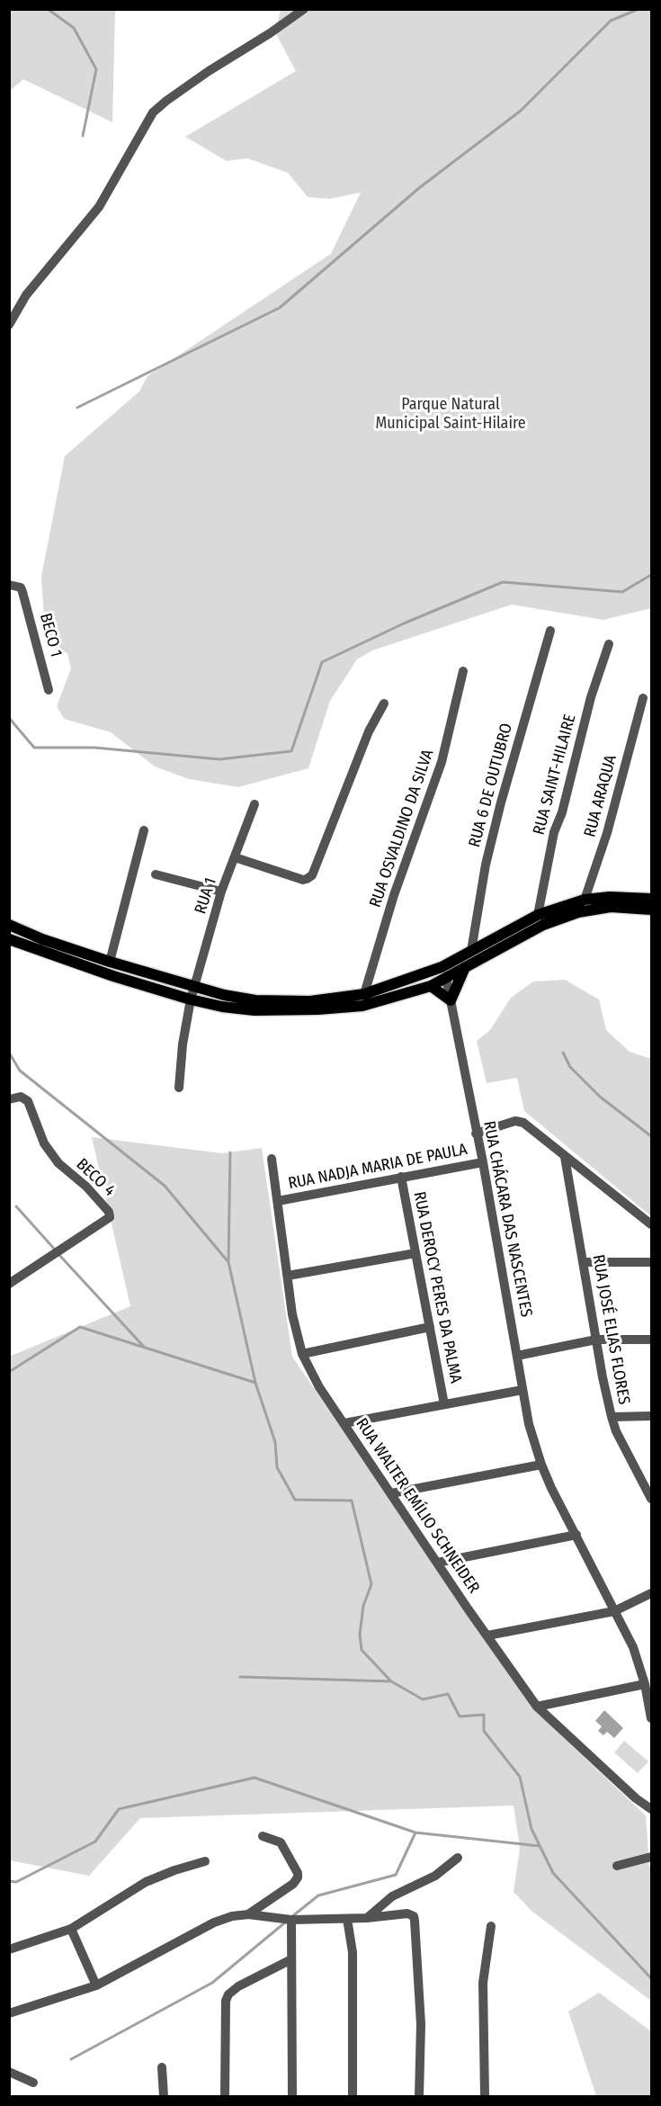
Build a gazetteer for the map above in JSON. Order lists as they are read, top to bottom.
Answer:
{
  "streets": {
    "street": [
      "BECO 1",
      "RUA SAINT-HILAIRE",
      "RUA 6 DE OUTUBRO",
      "RUA ARAQUA",
      "RUA OSVALDINO DA SILVA",
      "RUA 1",
      "RUA NADJA MARIA DE PAULA",
      "BECO 4",
      "RUA CHÁCARA DAS NASCENTES",
      "RUA DEROCY PERES DA PALMA",
      "RUA JOSÉ ELIAS FLORES",
      "RUA WALTER EMÍLIO SCHNEIDER"
    ]
  },
  "crossings": [
    ["RUA NADJA MARIA DE PAULA", "RUA CHÁCARA DAS NASCENTES"],
    ["RUA NADJA MARIA DE PAULA", "RUA DEROCY PERES DA PALMA"],
    ["RUA NADJA MARIA DE PAULA", "RUA WALTER EMÍLIO SCHNEIDER"]
  ],
  "parks": ["Parque Natural Municipal Saint-Hilaire"]
}
